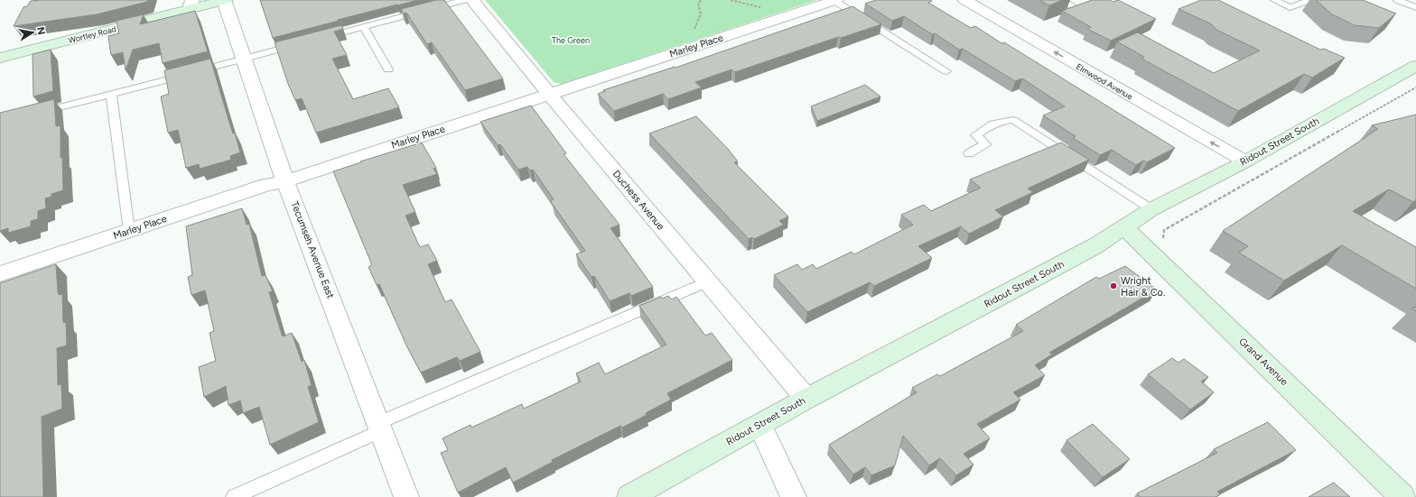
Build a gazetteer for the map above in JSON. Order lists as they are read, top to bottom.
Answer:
{
  "streets": {
    "street": [
      "Wortley Road",
      "Marley Place",
      "Elmwood Avenue",
      "Ridout Street South",
      "Duchess Avenue",
      "Tecumseh Avenue East",
      "Grand Avenue"
    ]
  },
  "crossings": [
    ["Wortley Road", "Tecumseh Avenue East"],
    ["Marley Place", "Duchess Avenue"],
    ["Marley Place", "Tecumseh Avenue East"],
    ["Elmwood Avenue", "Ridout Street South"],
    ["Ridout Street South", "Duchess Avenue"],
    ["Ridout Street South", "Grand Avenue"]
  ],
  "one_way": ["Elmwood Avenue"],
  "parks": ["The Green"],
  "places": ["Wright Hair & Co."],
  "north": "right"
}
